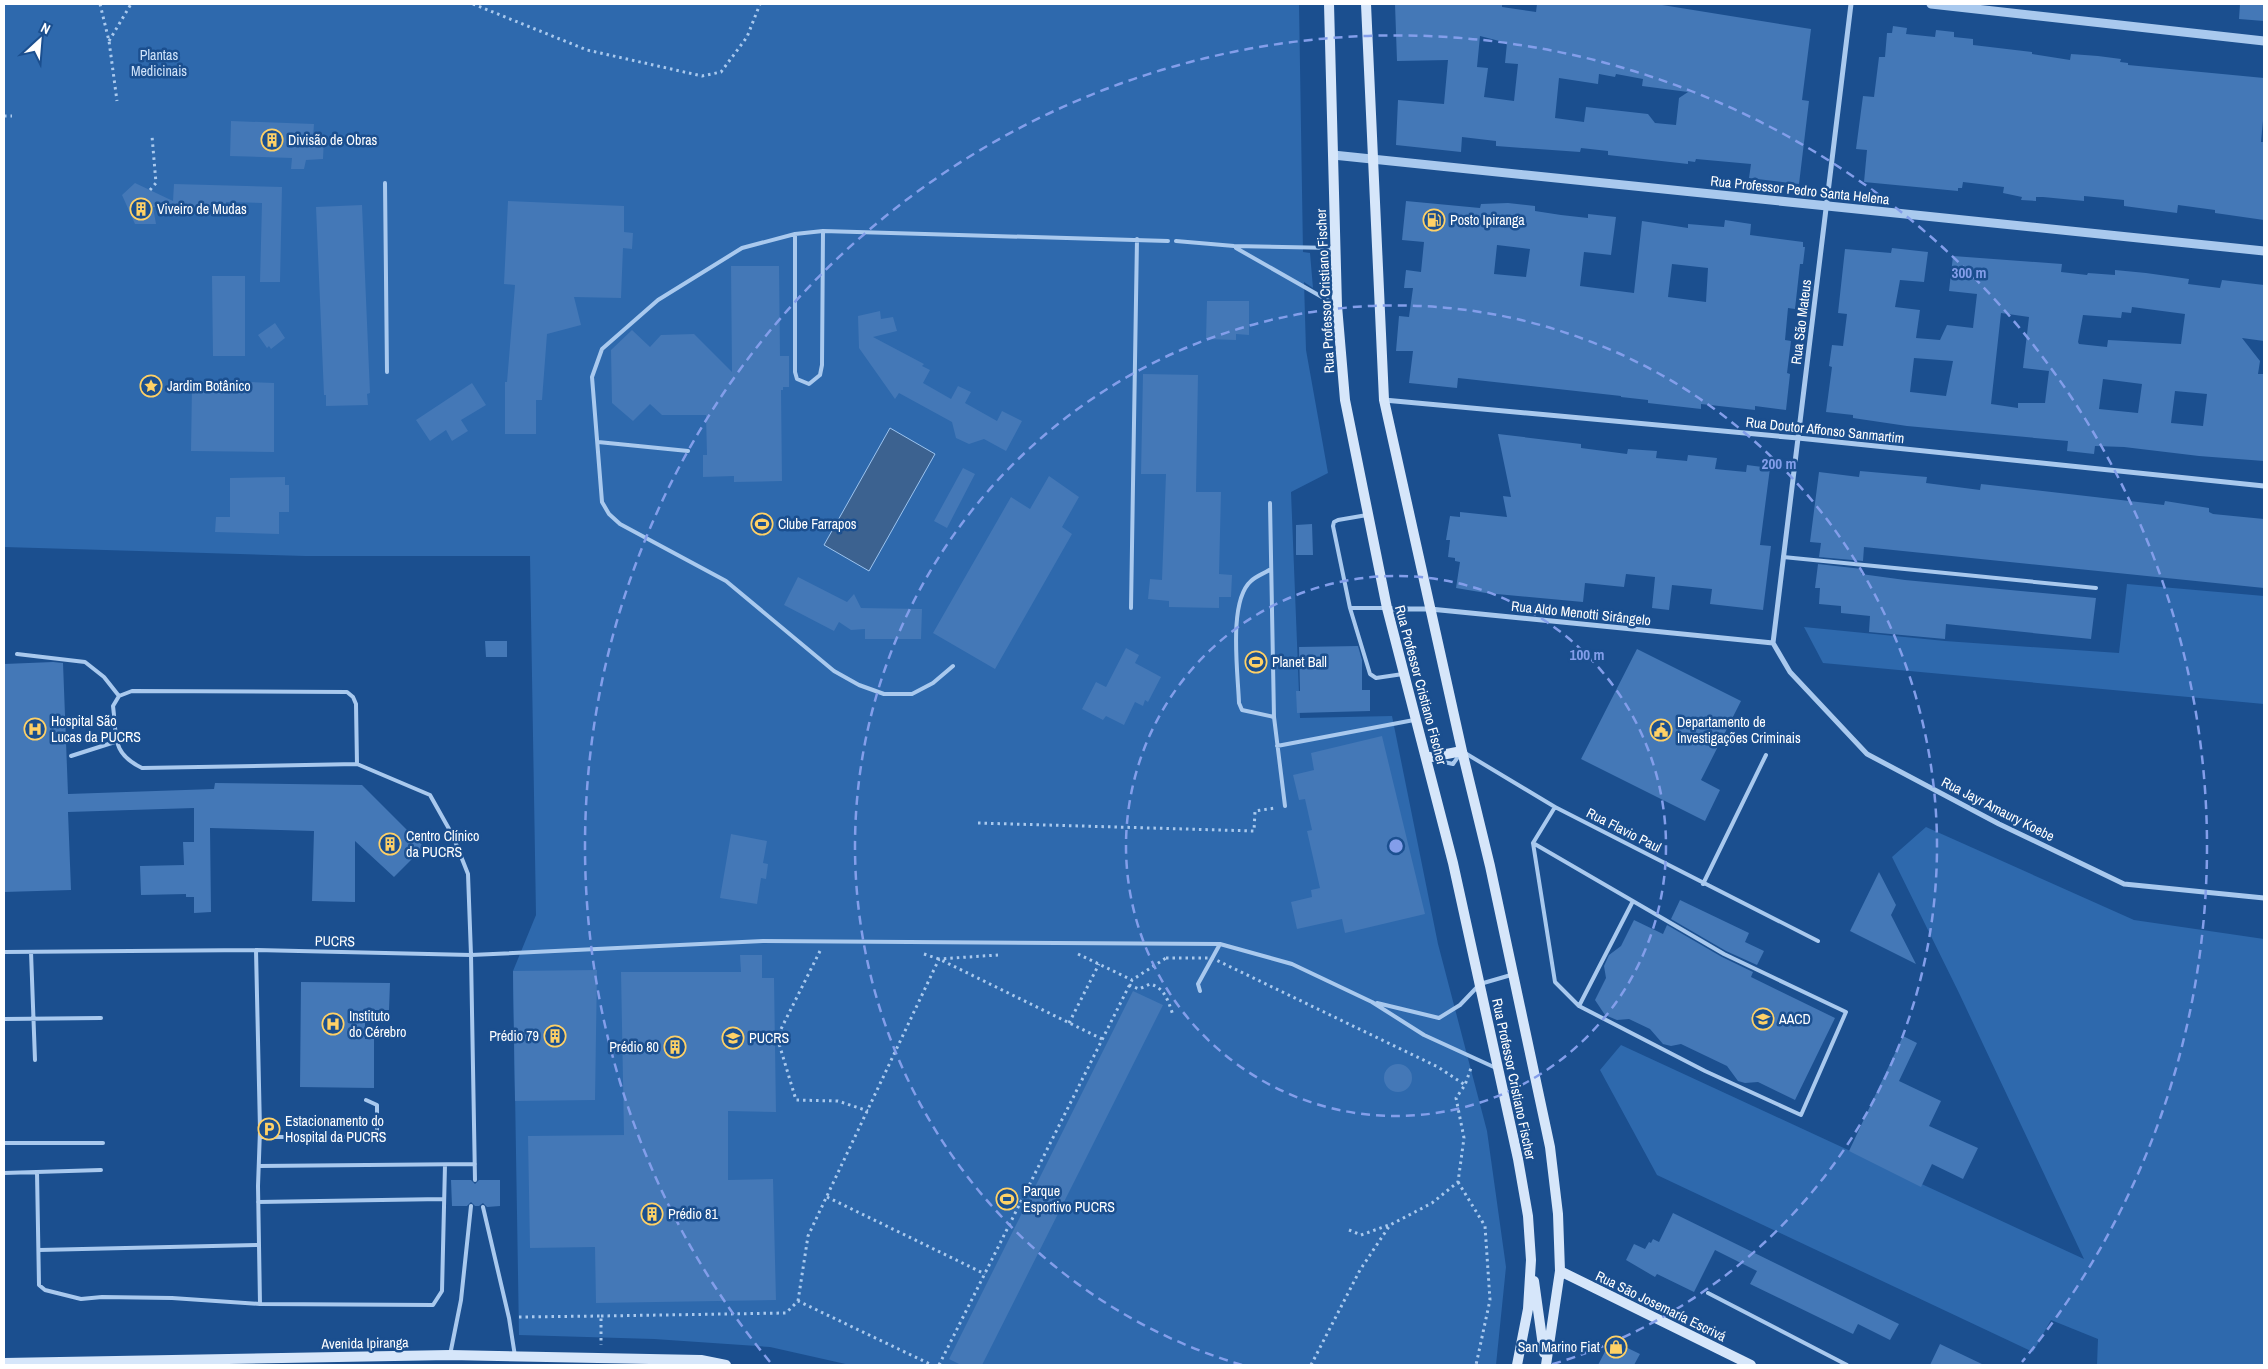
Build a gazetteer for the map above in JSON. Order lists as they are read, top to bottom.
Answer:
{
  "streets": {
    "main road": ["Rua Professor Cristiano Fischer", "Rua São Josemaría Escrivá", "Avenida Ipiranga"],
    "street": [
      "Rua Professor Pedro Santa Helena",
      "Rua São Mateus",
      "Rua Doutor Affonso Sanmartim",
      "Rua Aldo Menotti Sirângelo",
      "Rua Jayr Amaury Koebe"
    ],
    "lane": ["Rua Flavio Paul", "PUCRS"]
  },
  "crossings": [
    ["Rua Professor Pedro Santa Helena", "Rua Professor Cristiano Fischer"],
    ["Rua Professor Pedro Santa Helena", "Rua São Mateus"],
    ["Rua Professor Cristiano Fischer", "Rua Doutor Affonso Sanmartim"],
    ["Rua Professor Cristiano Fischer", "Rua Aldo Menotti Sirângelo"],
    ["Rua Professor Cristiano Fischer", "Rua Flavio Paul"],
    ["Rua Professor Cristiano Fischer", "Rua São Josemaría Escrivá"],
    ["Rua São Mateus", "Rua Doutor Affonso Sanmartim"],
    ["Rua São Mateus", "Rua Aldo Menotti Sirângelo"],
    ["Rua São Mateus", "Rua Jayr Amaury Koebe"],
    ["Rua Aldo Menotti Sirângelo", "Rua Jayr Amaury Koebe"]
  ],
  "parks": ["Plantas Medicinais"],
  "places": {
    "building": [
      "Divisão de Obras",
      "Viveiro de Mudas",
      "Centro Clínico da PUCRS",
      "Prédio 79",
      "Prédio 80",
      "Prédio 81"
    ],
    "fuel station": ["Posto Ipiranga"],
    "place": ["Jardim Botânico"],
    "sports": ["Clube Farrapos", "Planet Ball", "Parque Esportivo PUCRS"],
    "hospital": ["Hospital São Lucas da PUCRS", "Instituto do Cérebro"],
    "public building": ["Departamento de Investigações Criminais"],
    "school or university": ["AACD", "PUCRS"],
    "parking": ["Estacionamento do Hospital da PUCRS"],
    "shop": ["San Marino Fiat"]
  },
  "north": "top right",
  "rings": ["300 m", "200 m", "100 m"]
}
